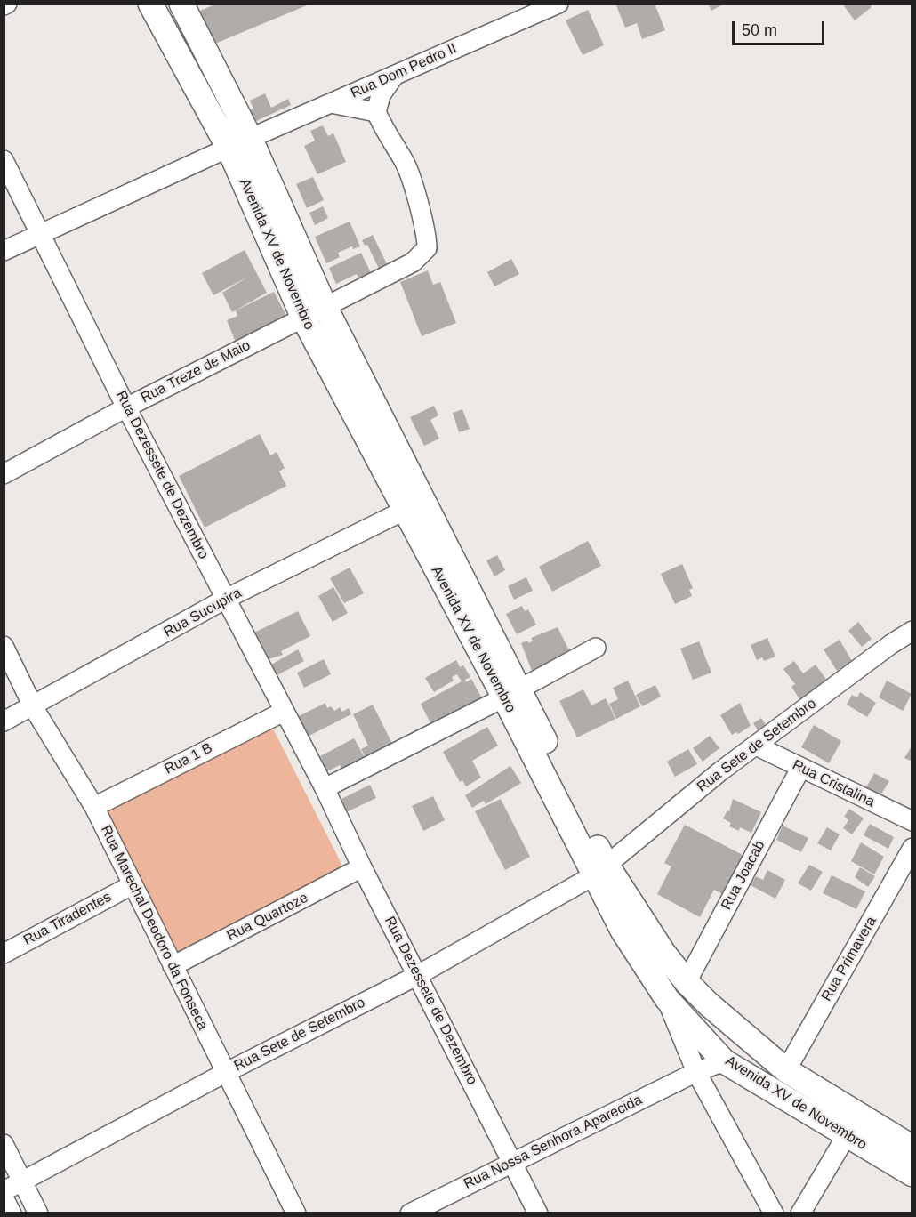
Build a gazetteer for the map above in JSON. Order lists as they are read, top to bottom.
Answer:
{
  "streets": {
    "main road": ["Avenida XV de Novembro"],
    "street": [
      "Rua Dom Pedro II",
      "Rua Treze de Maio",
      "Rua Dezessete de Dezembro",
      "Rua Sucupira",
      "Rua Sete de Setembro",
      "Rua 1 B",
      "Rua Cristalina",
      "Rua Joacab",
      "Rua Quartoze",
      "Rua Tiradentes",
      "Rua Marechal Deodoro da Fonseca",
      "Rua Primavera",
      "Rua Nossa Senhora Aparecida"
    ]
  },
  "crossings": [
    ["Rua Dom Pedro II", "Avenida XV de Novembro"],
    ["Rua Dom Pedro II", "Rua Dezessete de Dezembro"],
    ["Avenida XV de Novembro", "Rua Treze de Maio"],
    ["Avenida XV de Novembro", "Rua Sucupira"],
    ["Avenida XV de Novembro", "Rua Sete de Setembro"],
    ["Avenida XV de Novembro", "Rua Joacab"],
    ["Avenida XV de Novembro", "Rua Primavera"],
    ["Avenida XV de Novembro", "Rua Nossa Senhora Aparecida"],
    ["Rua Treze de Maio", "Rua Dezessete de Dezembro"],
    ["Rua Dezessete de Dezembro", "Rua Sucupira"],
    ["Rua Dezessete de Dezembro", "Rua Sete de Setembro"],
    ["Rua Dezessete de Dezembro", "Rua 1 B"],
    ["Rua Dezessete de Dezembro", "Rua Quartoze"],
    ["Rua Dezessete de Dezembro", "Rua Nossa Senhora Aparecida"],
    ["Rua Sucupira", "Rua Marechal Deodoro da Fonseca"],
    ["Rua Sete de Setembro", "Rua Cristalina"],
    ["Rua Sete de Setembro", "Rua Marechal Deodoro da Fonseca"],
    ["Rua 1 B", "Rua Marechal Deodoro da Fonseca"],
    ["Rua Cristalina", "Rua Joacab"],
    ["Rua Quartoze", "Rua Marechal Deodoro da Fonseca"],
    ["Rua Tiradentes", "Rua Marechal Deodoro da Fonseca"]
  ],
  "scale_bar": "50 m"
}
